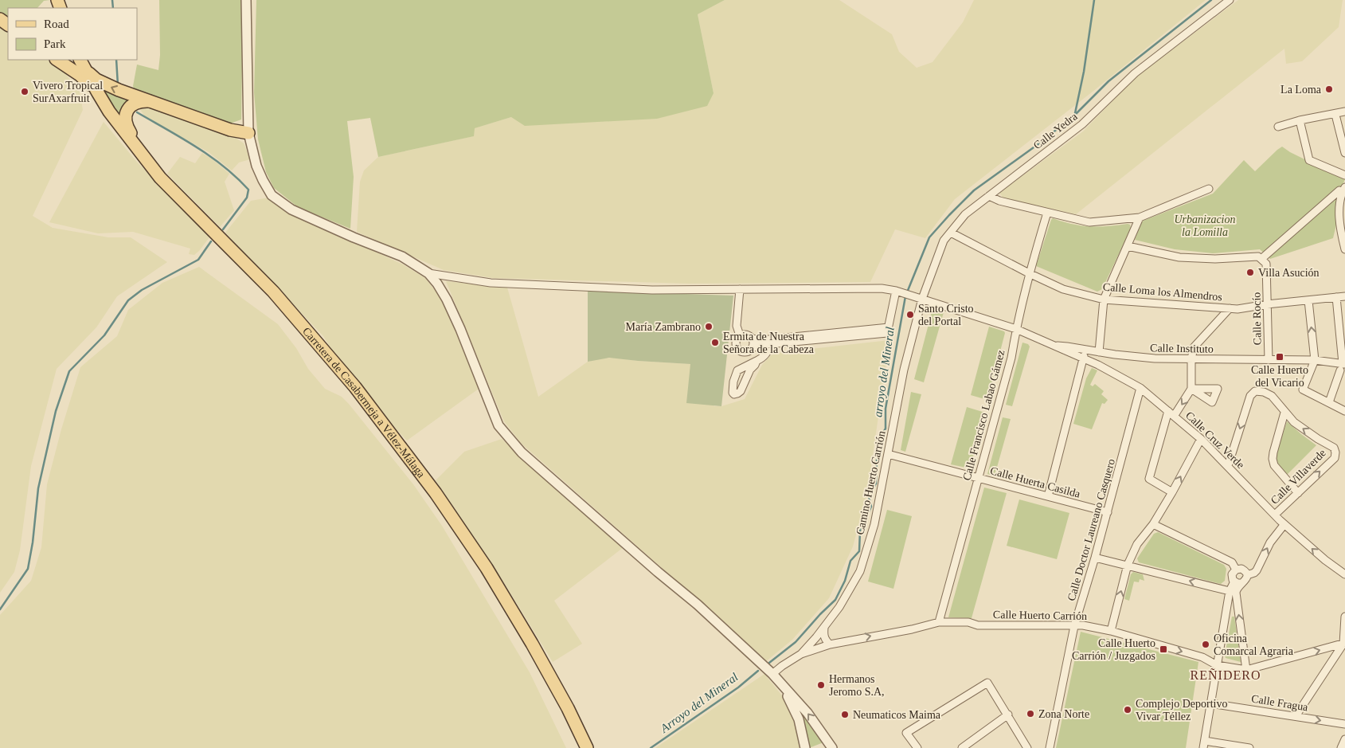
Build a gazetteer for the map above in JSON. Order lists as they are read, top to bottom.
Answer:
{
  "streets": {
    "main road": ["Carretera de Casabermeja a Vélez-Málaga"],
    "street": [
      "Calle Yedra",
      "Calle Loma los Almendros",
      "Calle Rocío",
      "Calle Instituto",
      "Calle Francisco Labao Gámez",
      "Calle Cruz Verde",
      "Calle Villaverde",
      "Calle Huerta Casilda",
      "Camino Huerto Carrión",
      "Calle Doctor Laureano Casquero",
      "Calle Huerto Carrión",
      "Calle Fragua"
    ]
  },
  "crossings": [
    ["Calle Yedra", "Calle Loma los Almendros"],
    ["Calle Yedra", "Calle Cruz Verde"],
    ["Calle Yedra", "Camino Huerto Carrión"],
    ["Calle Loma los Almendros", "Calle Rocío"],
    ["Calle Loma los Almendros", "Calle Francisco Labao Gámez"],
    ["Calle Rocío", "Calle Instituto"],
    ["Calle Instituto", "Calle Cruz Verde"],
    ["Calle Francisco Labao Gámez", "Calle Cruz Verde"],
    ["Calle Francisco Labao Gámez", "Calle Huerta Casilda"],
    ["Calle Francisco Labao Gámez", "Calle Huerto Carrión"],
    ["Calle Cruz Verde", "Calle Villaverde"],
    ["Calle Cruz Verde", "Camino Huerto Carrión"],
    ["Calle Cruz Verde", "Calle Doctor Laureano Casquero"],
    ["Calle Huerta Casilda", "Camino Huerto Carrión"],
    ["Calle Huerta Casilda", "Calle Doctor Laureano Casquero"],
    ["Camino Huerto Carrión", "Calle Huerto Carrión"],
    ["Calle Doctor Laureano Casquero", "Calle Huerto Carrión"]
  ],
  "one_way": ["Calle Huerto Carrión", "Calle Fragua"],
  "districts": ["REÑIDERO"],
  "water": ["arroyo del Mineral", "Arroyo del Mineral"],
  "parks": ["Urbanizacion la Lomilla"],
  "places": {
    "other": [
      "La Loma",
      "Vivero Tropical SurAxarfruit",
      "Villa Asución",
      "Santo Cristo del Portal",
      "María Zambrano",
      "Ermita de Nuestra Señora de la Cabeza",
      "Oficina Comarcal Agraria",
      "Hermanos Jeromo S.A,",
      "Complejo Deportivo Vivar Téllez",
      "Zona Norte",
      "Neumaticos Maima"
    ],
    "transit": ["Calle Huerto del Vicario", "Calle Huerto Carrión / Juzgados"]
  },
  "legend": ["Road", "Park"]
}
